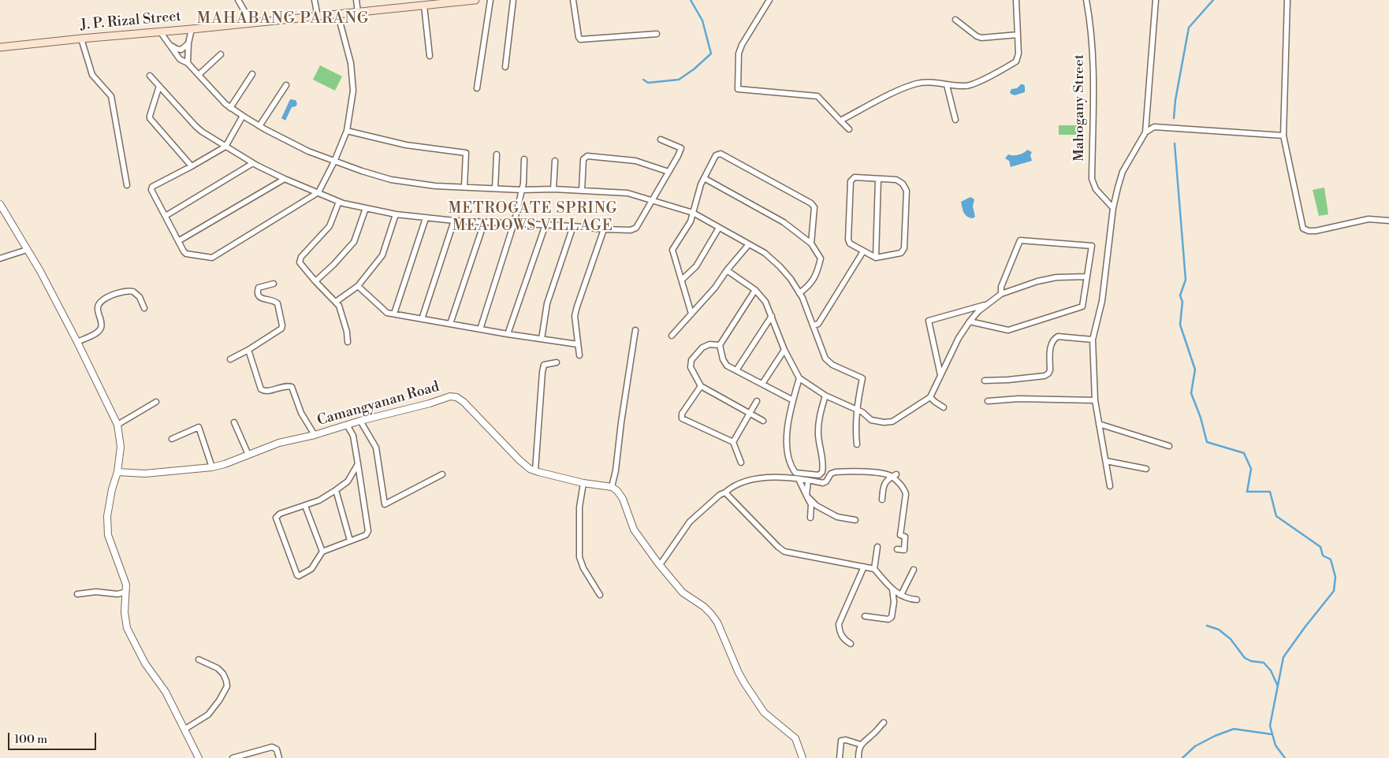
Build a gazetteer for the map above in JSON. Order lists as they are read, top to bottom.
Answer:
{
  "streets": {
    "main road": ["J. P. Rizal Street"],
    "street": ["Mahogany Street", "Camangyanan Road"]
  },
  "districts": ["MAHABANG PARANG", "METROGATE SPRING MEADOWS VILLAGE"],
  "scale_bar": "100 m"
}
